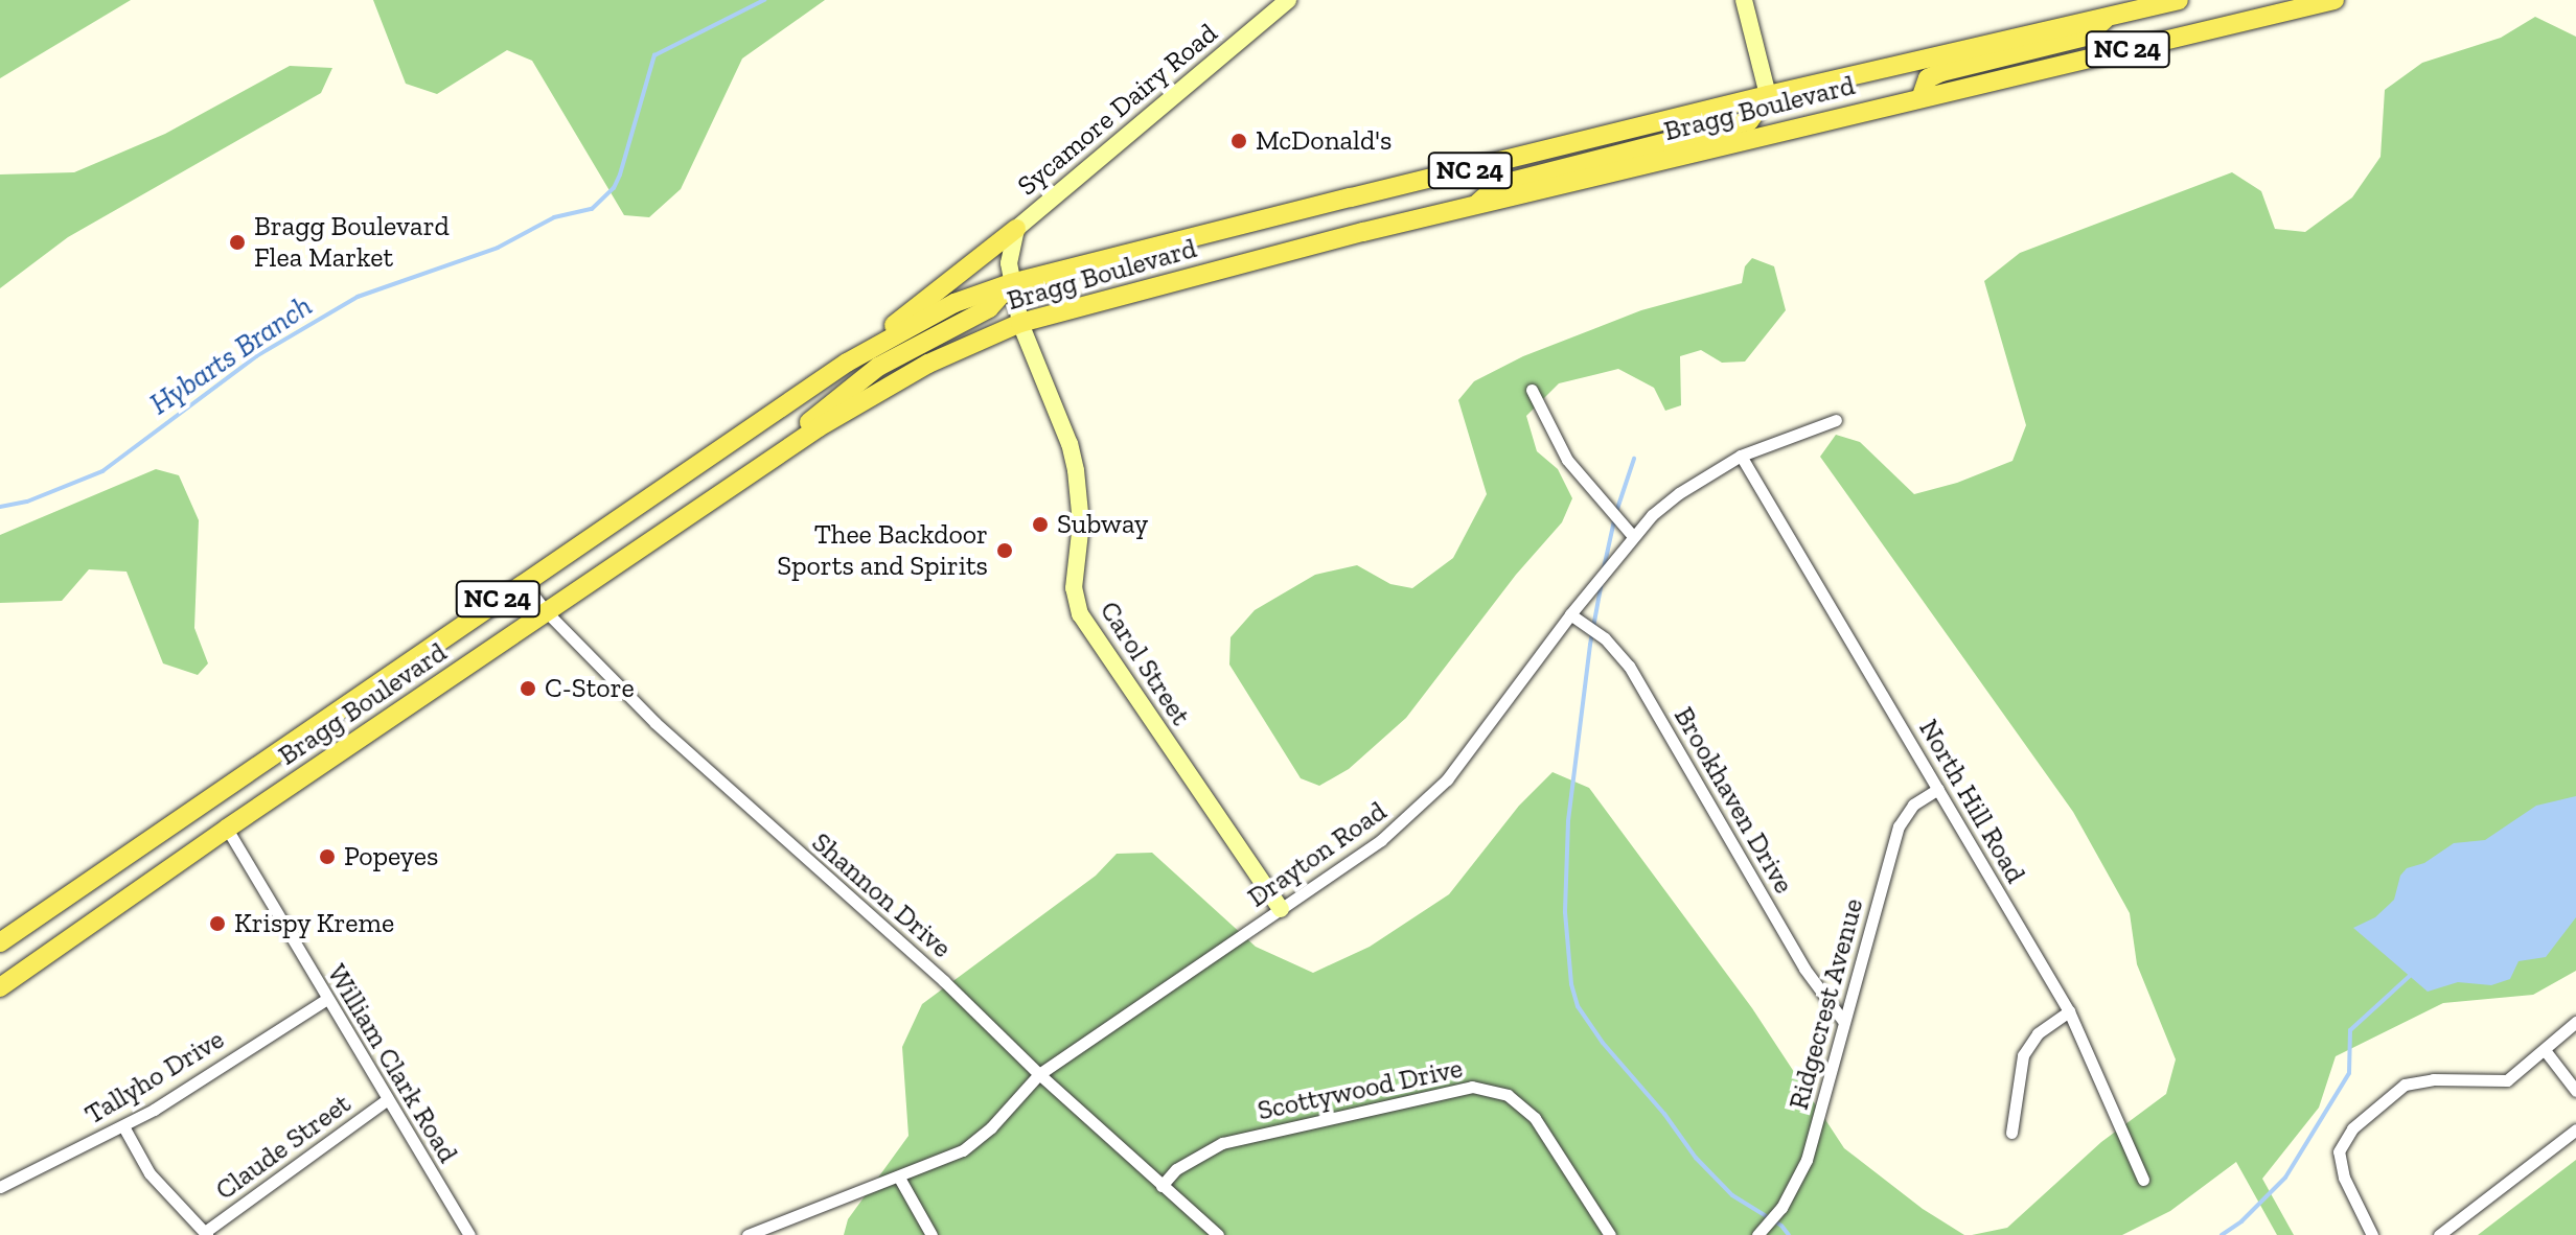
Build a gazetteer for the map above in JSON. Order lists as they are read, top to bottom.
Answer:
{
  "streets": {
    "main road": ["NC 24", "Bragg Boulevard"],
    "street": [
      "Sycamore Dairy Road",
      "Carol Street",
      "Brookhaven Drive",
      "North Hill Road",
      "Drayton Road",
      "Shannon Drive",
      "Ridgecrest Avenue",
      "William Clark Road",
      "Tallyho Drive",
      "Scottywood Drive",
      "Claude Street"
    ]
  },
  "crossings": [
    ["Bragg Boulevard", "Sycamore Dairy Road"],
    ["Bragg Boulevard", "Carol Street"],
    ["Bragg Boulevard", "Shannon Drive"],
    ["Bragg Boulevard", "William Clark Road"],
    ["Sycamore Dairy Road", "Carol Street"],
    ["Carol Street", "Drayton Road"],
    ["Brookhaven Drive", "Drayton Road"],
    ["Brookhaven Drive", "Ridgecrest Avenue"],
    ["North Hill Road", "Drayton Road"],
    ["North Hill Road", "Ridgecrest Avenue"],
    ["Drayton Road", "Shannon Drive"],
    ["Shannon Drive", "Scottywood Drive"],
    ["William Clark Road", "Tallyho Drive"],
    ["William Clark Road", "Claude Street"]
  ],
  "water": ["Hybarts Branch"],
  "places": [
    "McDonald's",
    "Bragg Boulevard Flea Market",
    "Subway",
    "Thee Backdoor Sports and Spirits",
    "C-Store",
    "Popeyes",
    "Krispy Kreme"
  ]
}
